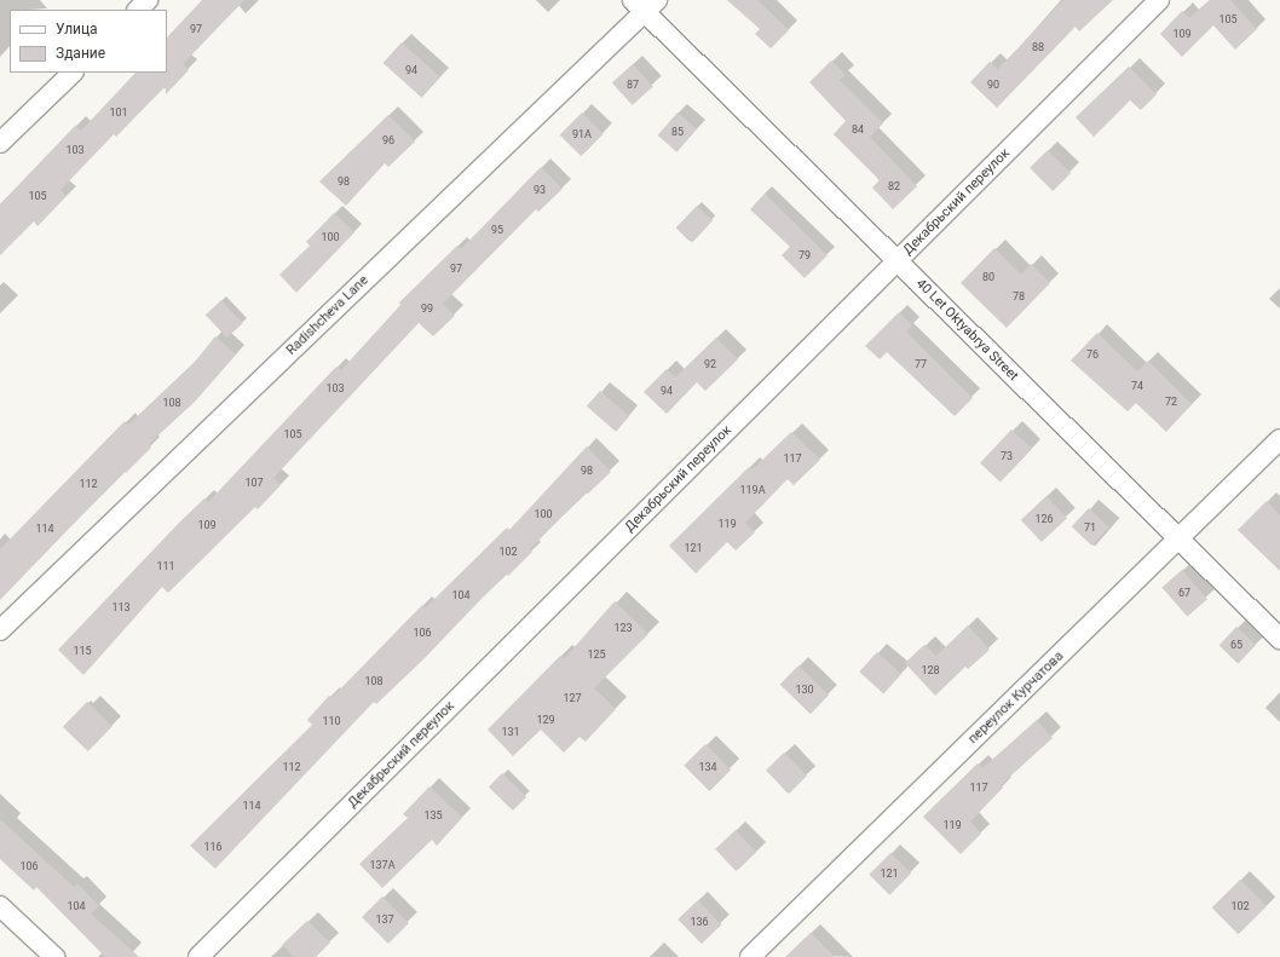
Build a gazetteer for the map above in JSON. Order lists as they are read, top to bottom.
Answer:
{
  "streets": {
    "street": [
      "Декабрьский переулок",
      "Radishcheva Lane",
      "40 Let Oktyabrya Street",
      "переулок Курчатова"
    ]
  },
  "crossings": [
    ["Декабрьский переулок", "40 Let Oktyabrya Street"],
    ["Radishcheva Lane", "40 Let Oktyabrya Street"],
    ["40 Let Oktyabrya Street", "переулок Курчатова"]
  ],
  "house_numbers": [
    "105",
    "97",
    "109",
    "88",
    "94",
    "87",
    "90",
    "101",
    "84",
    "85",
    "91А",
    "96",
    "103",
    "98",
    "82",
    "93",
    "105",
    "95",
    "100",
    "79",
    "97",
    "80",
    "78",
    "99",
    "76",
    "92",
    "77",
    "74",
    "103",
    "94",
    "72",
    "108",
    "105",
    "73",
    "117",
    "98",
    "107",
    "112",
    "119А",
    "100",
    "126",
    "119",
    "109",
    "71",
    "114",
    "121",
    "102",
    "111",
    "67",
    "104",
    "113",
    "123",
    "106",
    "65",
    "115",
    "125",
    "128",
    "108",
    "130",
    "127",
    "129",
    "110",
    "131",
    "112",
    "134",
    "117",
    "114",
    "135",
    "119",
    "116",
    "137А",
    "106",
    "121",
    "104",
    "102",
    "137",
    "136"
  ],
  "legend": ["Улица", "Здание"]
}
